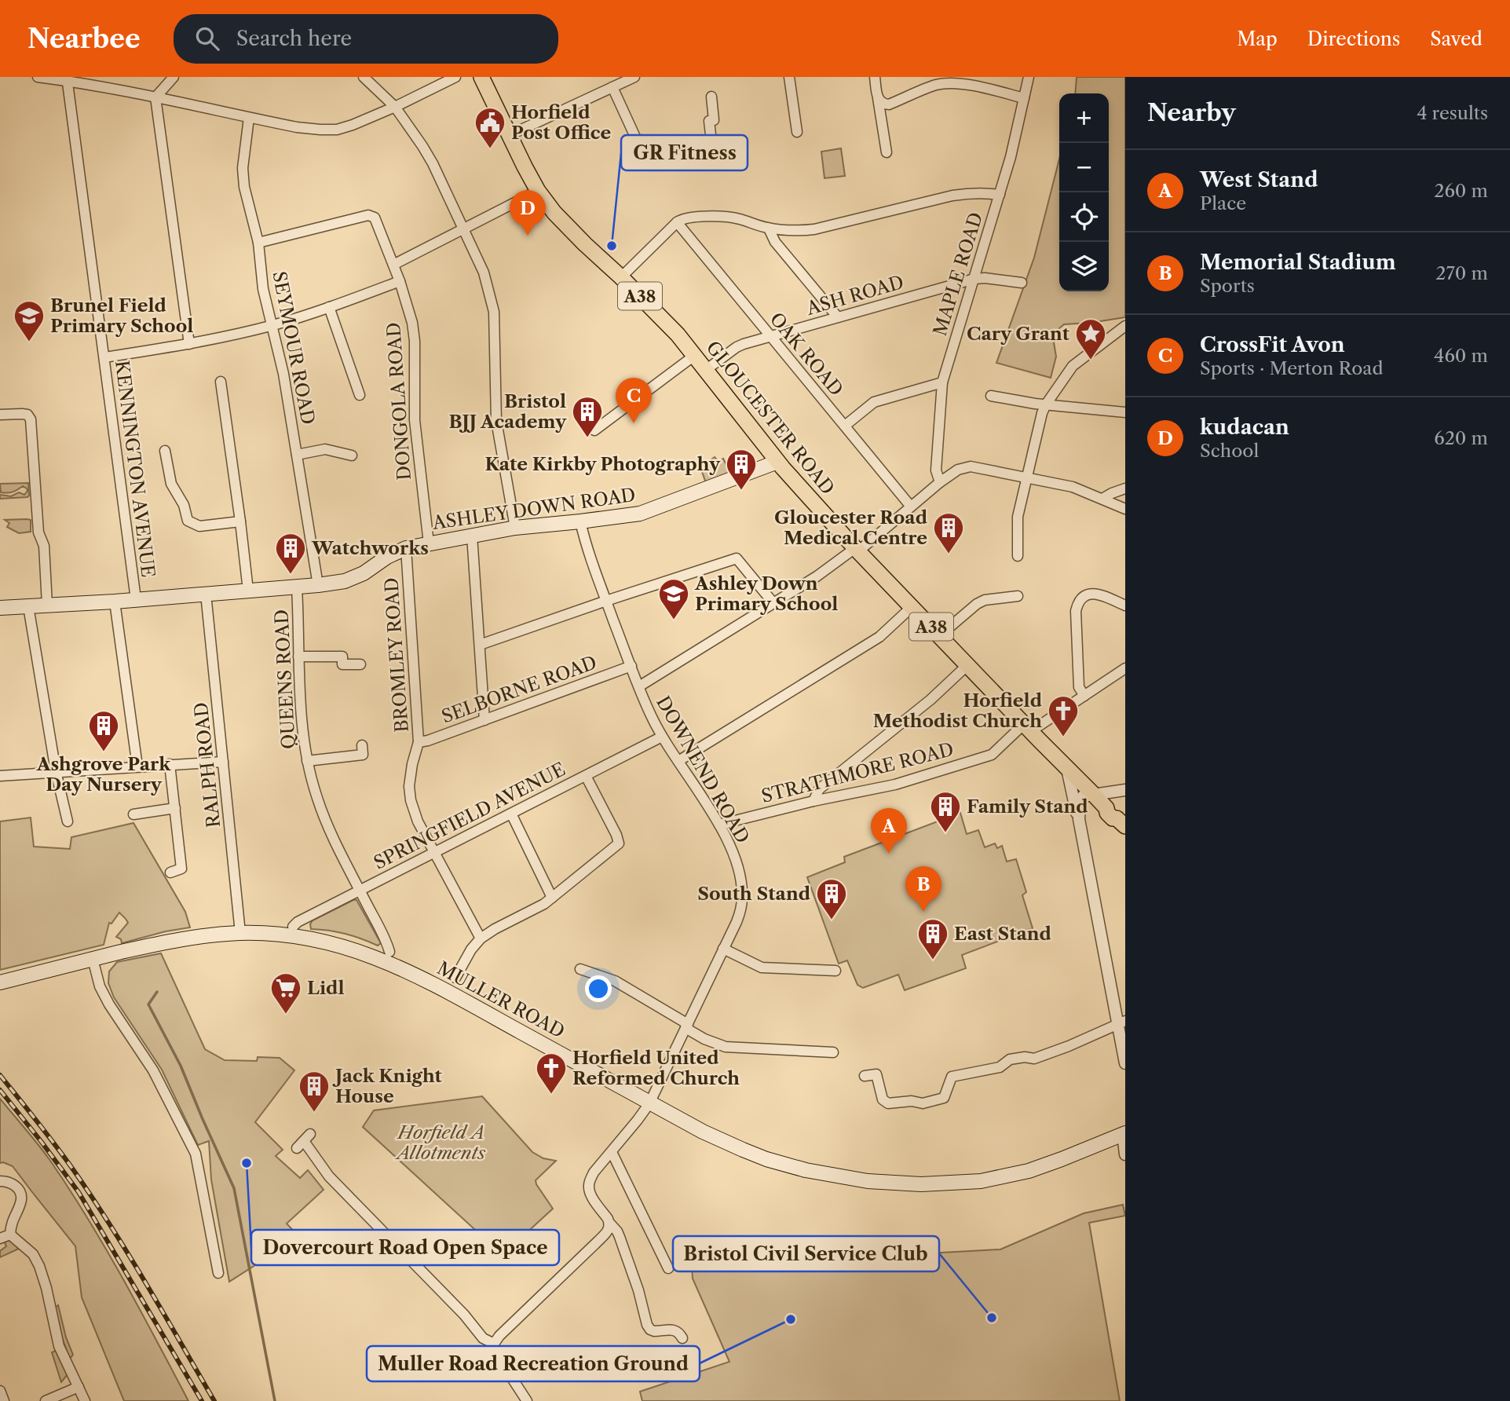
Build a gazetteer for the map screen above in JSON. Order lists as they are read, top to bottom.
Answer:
{
  "streets": {
    "main road": [
      "A38",
      "GLOUCESTER ROAD",
      "ASHLEY DOWN ROAD",
      "MULLER ROAD"
    ],
    "street": [
      "MAPLE ROAD",
      "ASH ROAD",
      "SEYMOUR ROAD",
      "OAK ROAD",
      "DONGOLA ROAD",
      "KENNINGTON AVENUE",
      "BROMLEY ROAD",
      "QUEENS ROAD",
      "SELBORNE ROAD",
      "RALPH ROAD",
      "DOWNEND ROAD",
      "STRATHMORE ROAD",
      "SPRINGFIELD AVENUE"
    ]
  },
  "crossings": [
    ["MAPLE ROAD", "ASH ROAD"],
    ["ASH ROAD", "OAK ROAD"],
    ["ASH ROAD", "GLOUCESTER ROAD"],
    ["SEYMOUR ROAD", "DONGOLA ROAD"],
    ["SEYMOUR ROAD", "ASHLEY DOWN ROAD"],
    ["DONGOLA ROAD", "ASHLEY DOWN ROAD"],
    ["GLOUCESTER ROAD", "ASHLEY DOWN ROAD"],
    ["GLOUCESTER ROAD", "STRATHMORE ROAD"],
    ["KENNINGTON AVENUE", "ASHLEY DOWN ROAD"],
    ["ASHLEY DOWN ROAD", "BROMLEY ROAD"],
    ["ASHLEY DOWN ROAD", "QUEENS ROAD"],
    ["ASHLEY DOWN ROAD", "RALPH ROAD"],
    ["ASHLEY DOWN ROAD", "DOWNEND ROAD"],
    ["BROMLEY ROAD", "SELBORNE ROAD"],
    ["BROMLEY ROAD", "SPRINGFIELD AVENUE"],
    ["QUEENS ROAD", "SPRINGFIELD AVENUE"],
    ["SELBORNE ROAD", "DOWNEND ROAD"],
    ["RALPH ROAD", "MULLER ROAD"],
    ["DOWNEND ROAD", "STRATHMORE ROAD"],
    ["DOWNEND ROAD", "SPRINGFIELD AVENUE"],
    ["DOWNEND ROAD", "MULLER ROAD"]
  ],
  "parks": ["Horfield A Allotments"],
  "places": {
    "public building": ["Horfield Post Office"],
    "other": [
      "GR Fitness",
      "Dovercourt Road Open Space",
      "Bristol Civil Service Club",
      "Muller Road Recreation Ground"
    ],
    "school or university": ["Brunel Field Primary School", "Ashley Down Primary School"],
    "place": ["Cary Grant"],
    "building": [
      "Bristol BJJ Academy",
      "Kate Kirkby Photography",
      "Gloucester Road Medical Centre",
      "Watchworks",
      "Ashgrove Park Day Nursery",
      "Family Stand",
      "South Stand",
      "East Stand",
      "Jack Knight House"
    ],
    "church": ["Horfield Methodist Church", "Horfield United Reformed Church"],
    "supermarket": ["Lidl"]
  },
  "page": {
    "header": "Nearbee",
    "search": "Search here",
    "nav": ["Map", "Directions", "Saved"],
    "heading": ["Nearby", "4 results"],
    "map_buttons": ["+", "−"],
    "list": [
      {
        "mark": "A",
        "name": "West Stand",
        "note": "Place",
        "value": "260 m"
      },
      {
        "mark": "B",
        "name": "Memorial Stadium",
        "note": "Sports",
        "value": "270 m"
      },
      {
        "mark": "C",
        "name": "CrossFit Avon",
        "note": "Sports · Merton Road",
        "value": "460 m"
      },
      {
        "mark": "D",
        "name": "kudacan",
        "note": "School",
        "value": "620 m"
      }
    ],
    "pins": [
      "D",
      "C",
      "A",
      "B"
    ]
  }
}
